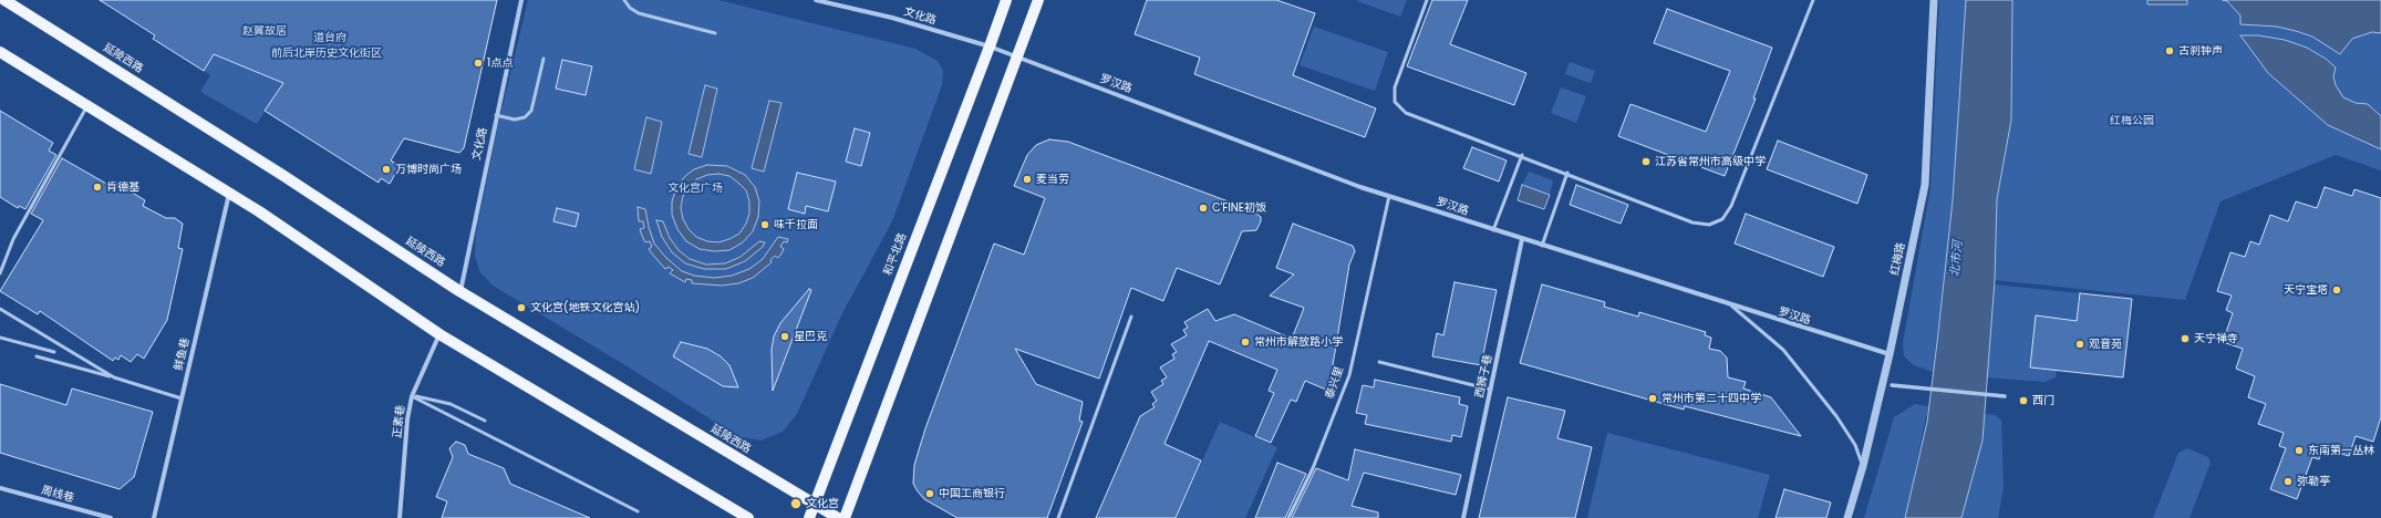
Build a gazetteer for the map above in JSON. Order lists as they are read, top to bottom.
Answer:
{
  "streets": {
    "main road": ["延陵西路", "和平北路"],
    "street": [
      "文化路",
      "罗汉路",
      "红梅路",
      "鲜鱼巷",
      "西狮子巷",
      "正素巷",
      "周线巷"
    ],
    "lane": ["泰兴里"]
  },
  "crossings": [
    ["文化路", "延陵西路"],
    ["文化路", "罗汉路"],
    ["文化路", "和平北路"],
    ["延陵西路", "和平北路"],
    ["罗汉路", "红梅路"],
    ["罗汉路", "西狮子巷"],
    ["罗汉路", "泰兴里"]
  ],
  "water": ["北市河"],
  "parks": [
    "赵翼故居",
    "道台府",
    "前后北岸历史文化街区",
    "红梅公园",
    "文化宫广场"
  ],
  "places": [
    "古刹钟声",
    "1点点",
    "江苏省常州市高级中学",
    "万博时尚广场",
    "麦当劳",
    "肯德基",
    "C'FINE初饭",
    "味千拉面",
    "天宁宝塔",
    "文化宫(地铁文化宫站)",
    "星巴克",
    "天宁禅寺",
    "常州市解放路小学",
    "观音苑",
    "常州市第二十四中学",
    "西门",
    "东南第一丛林",
    "弥勒亭",
    "中国工商银行",
    "文化宫"
  ]
}
